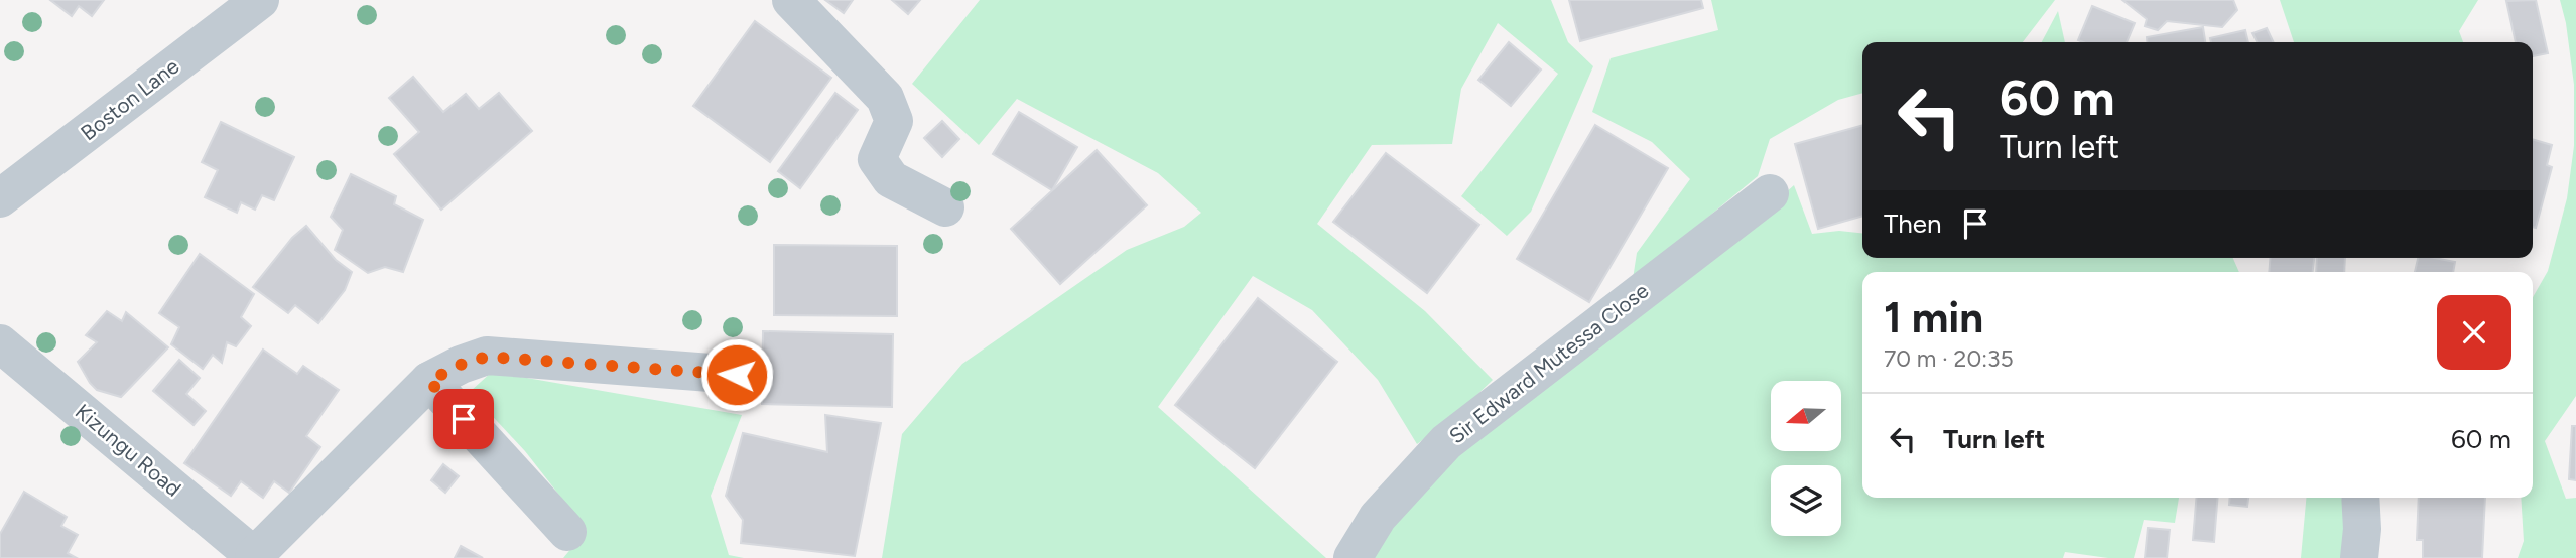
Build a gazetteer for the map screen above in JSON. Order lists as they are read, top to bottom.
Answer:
{
  "streets": {
    "street": ["Boston Lane", "Sir Edward Mutessa Close", "Kizungu Road"]
  },
  "north": "left",
  "page": {
    "turn": ["60 m", "Turn left"],
    "then": "Then",
    "heading": ["1 min", "70 m · 20:35"],
    "list": [
      {
        "name": "Turn left",
        "value": "60 m"
      }
    ]
  }
}
